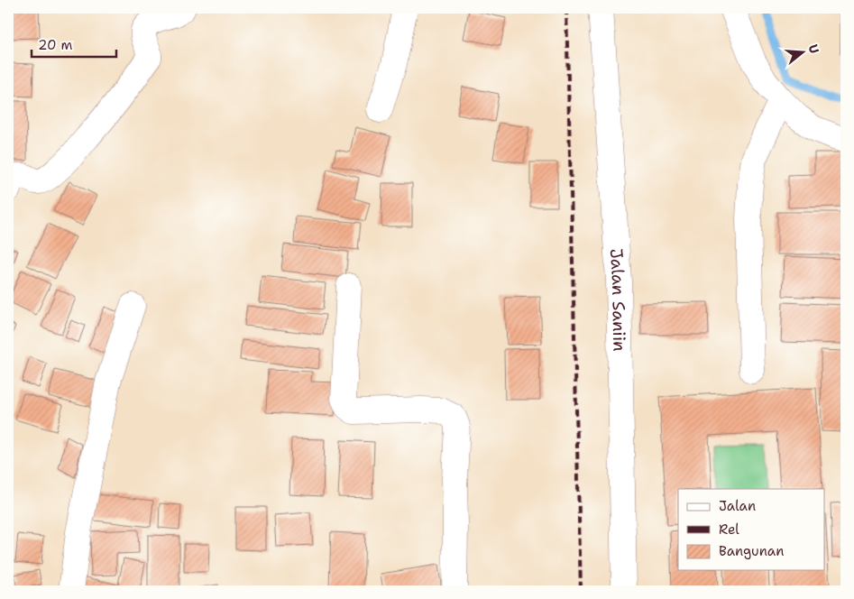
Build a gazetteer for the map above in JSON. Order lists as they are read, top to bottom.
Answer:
{
  "streets": {
    "street": ["Jalan Saniin"]
  },
  "legend": ["Jalan", "Rel", "Bangunan"],
  "scale_bar": "20 m",
  "north": "right"
}
